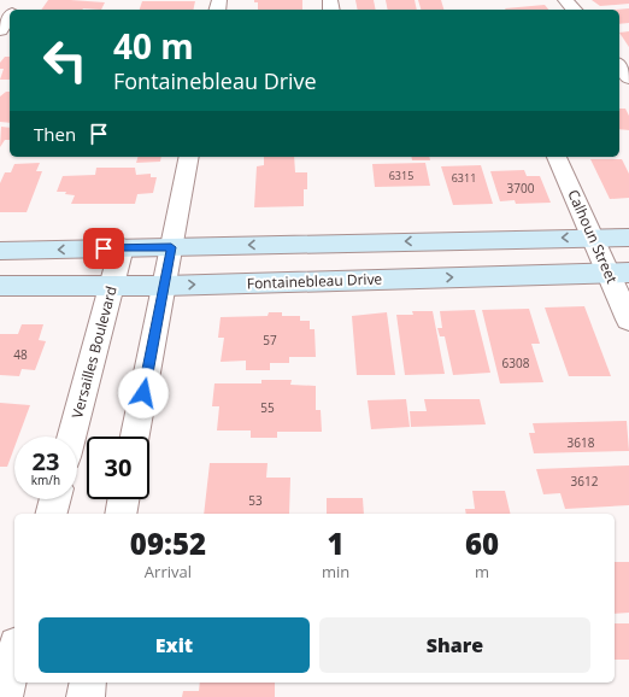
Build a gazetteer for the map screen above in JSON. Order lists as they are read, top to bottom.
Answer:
{
  "streets": {
    "street": ["Calhoun Street", "Fontainebleau Drive", "Versailles Boulevard"]
  },
  "crossings": [
    ["Calhoun Street", "Fontainebleau Drive"],
    ["Fontainebleau Drive", "Versailles Boulevard"]
  ],
  "house_numbers": [
    "6315",
    "6311",
    "3700",
    "57",
    "48",
    "6308",
    "55",
    "3618",
    "3612",
    "53"
  ],
  "page": {
    "turn": ["40 m", "Fontainebleau Drive"],
    "then": "Then",
    "speed": "23 km/h",
    "limit": "30",
    "eta": [
      "09:52",
      "Arrival",
      "1",
      "min",
      "60",
      "m"
    ],
    "buttons": ["Exit", "Share"]
  }
}
